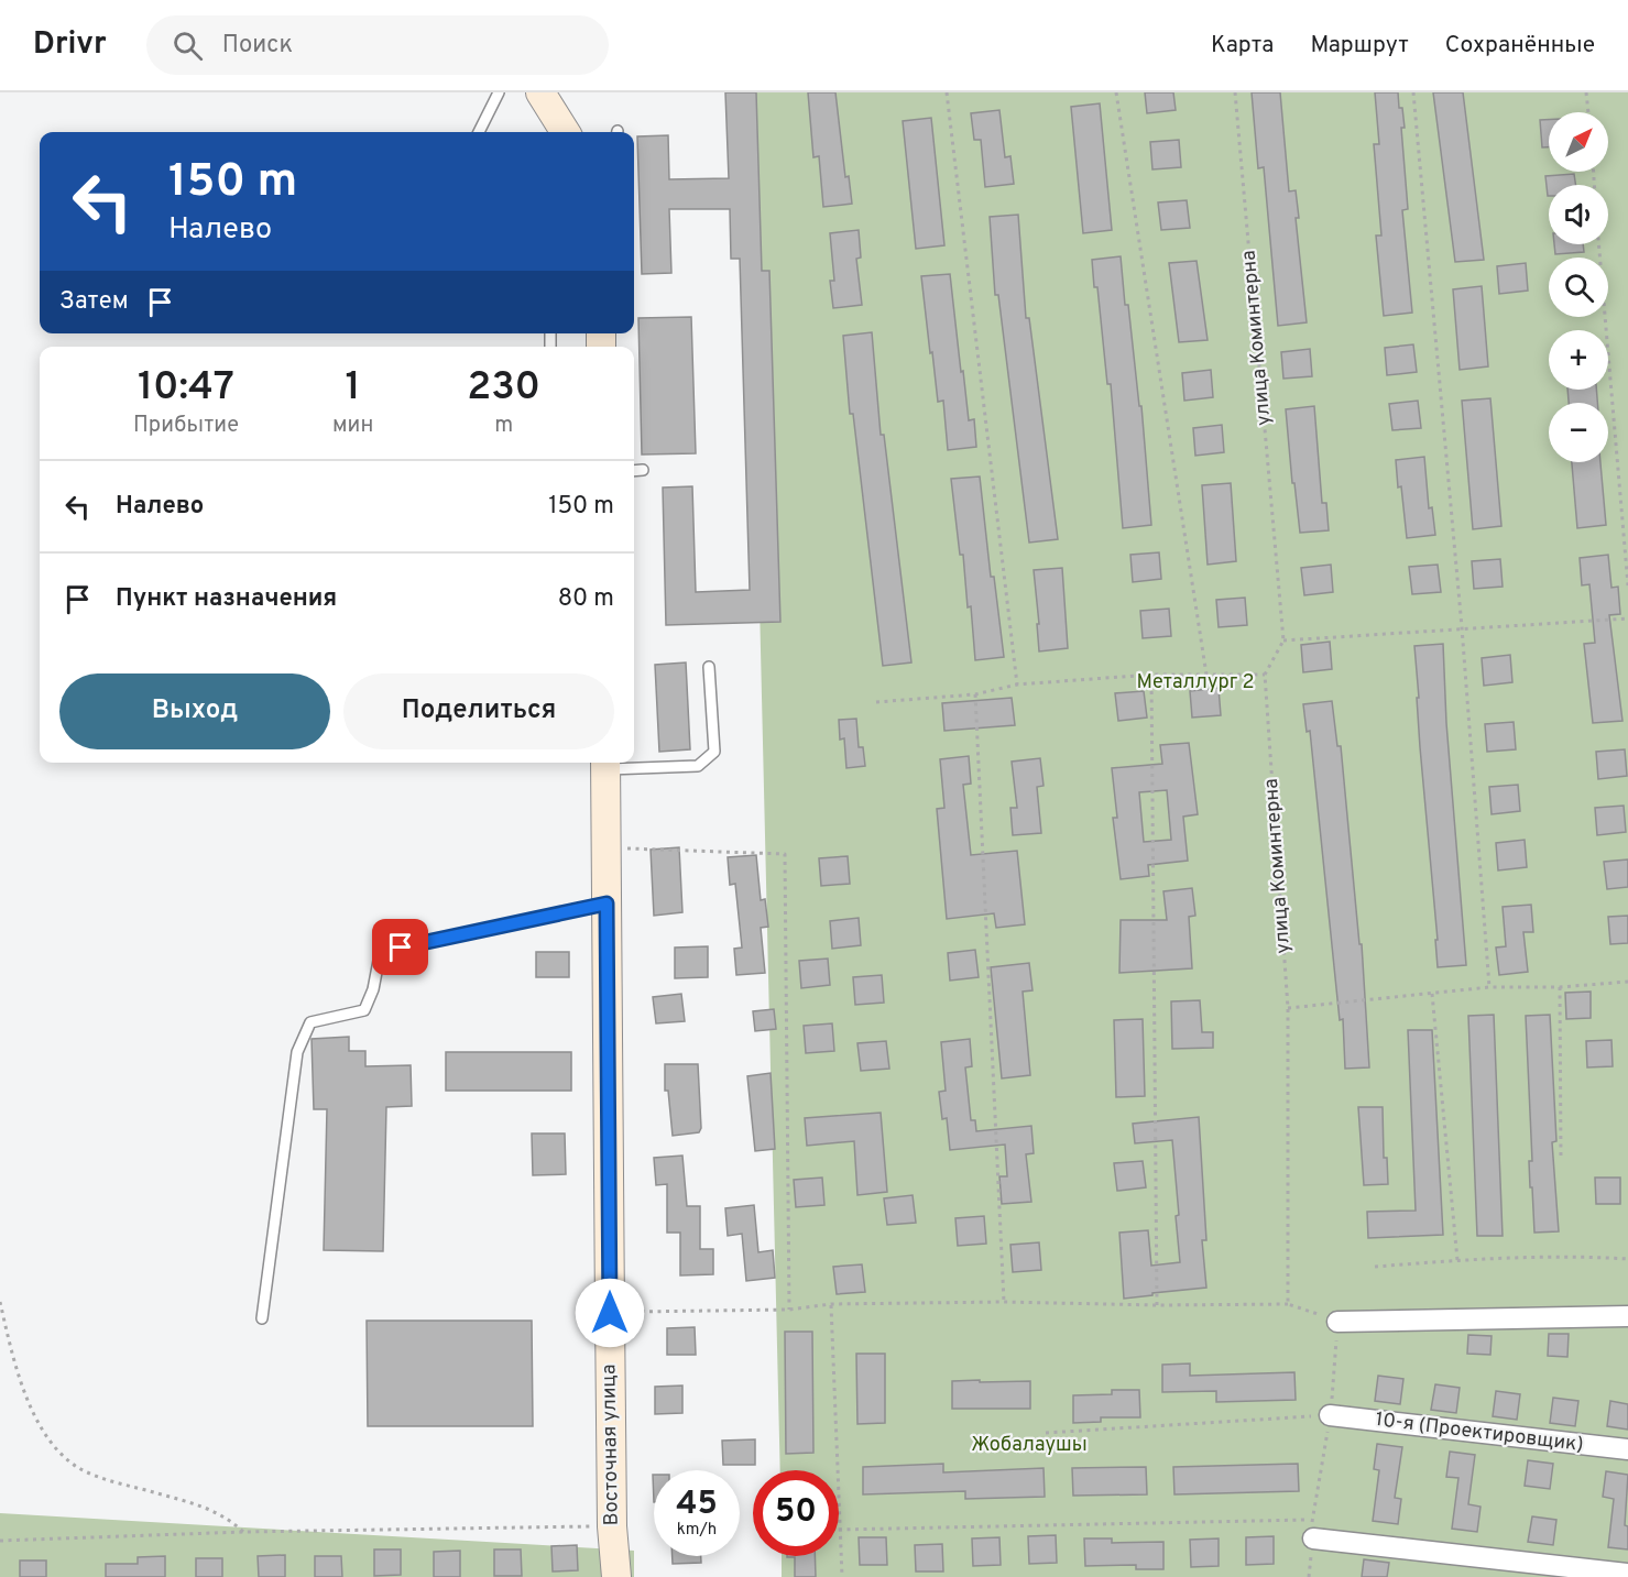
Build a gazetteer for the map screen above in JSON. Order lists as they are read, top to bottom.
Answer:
{
  "streets": {
    "main road": ["Восточная улица"],
    "street": ["10-я (Проектировщик)"],
    "path": ["улица Коминтерна"]
  },
  "parks": ["Металлург 2", "Жобалаушы"],
  "north": "top right",
  "page": {
    "header": "Drivr",
    "search": "Поиск",
    "nav": ["Карта", "Маршрут", "Сохранённые"],
    "map_buttons": ["+", "−"],
    "turn": ["150 m", "Налево"],
    "then": "Затем",
    "eta": [
      "10:47",
      "Прибытие",
      "1",
      "мин",
      "230",
      "m"
    ],
    "list": [
      {
        "name": "Налево",
        "value": "150 m"
      },
      {
        "name": "Пункт назначения",
        "value": "80 m"
      }
    ],
    "buttons": ["Выход", "Поделиться"],
    "speed": "45 km/h",
    "limit": "50"
  }
}
